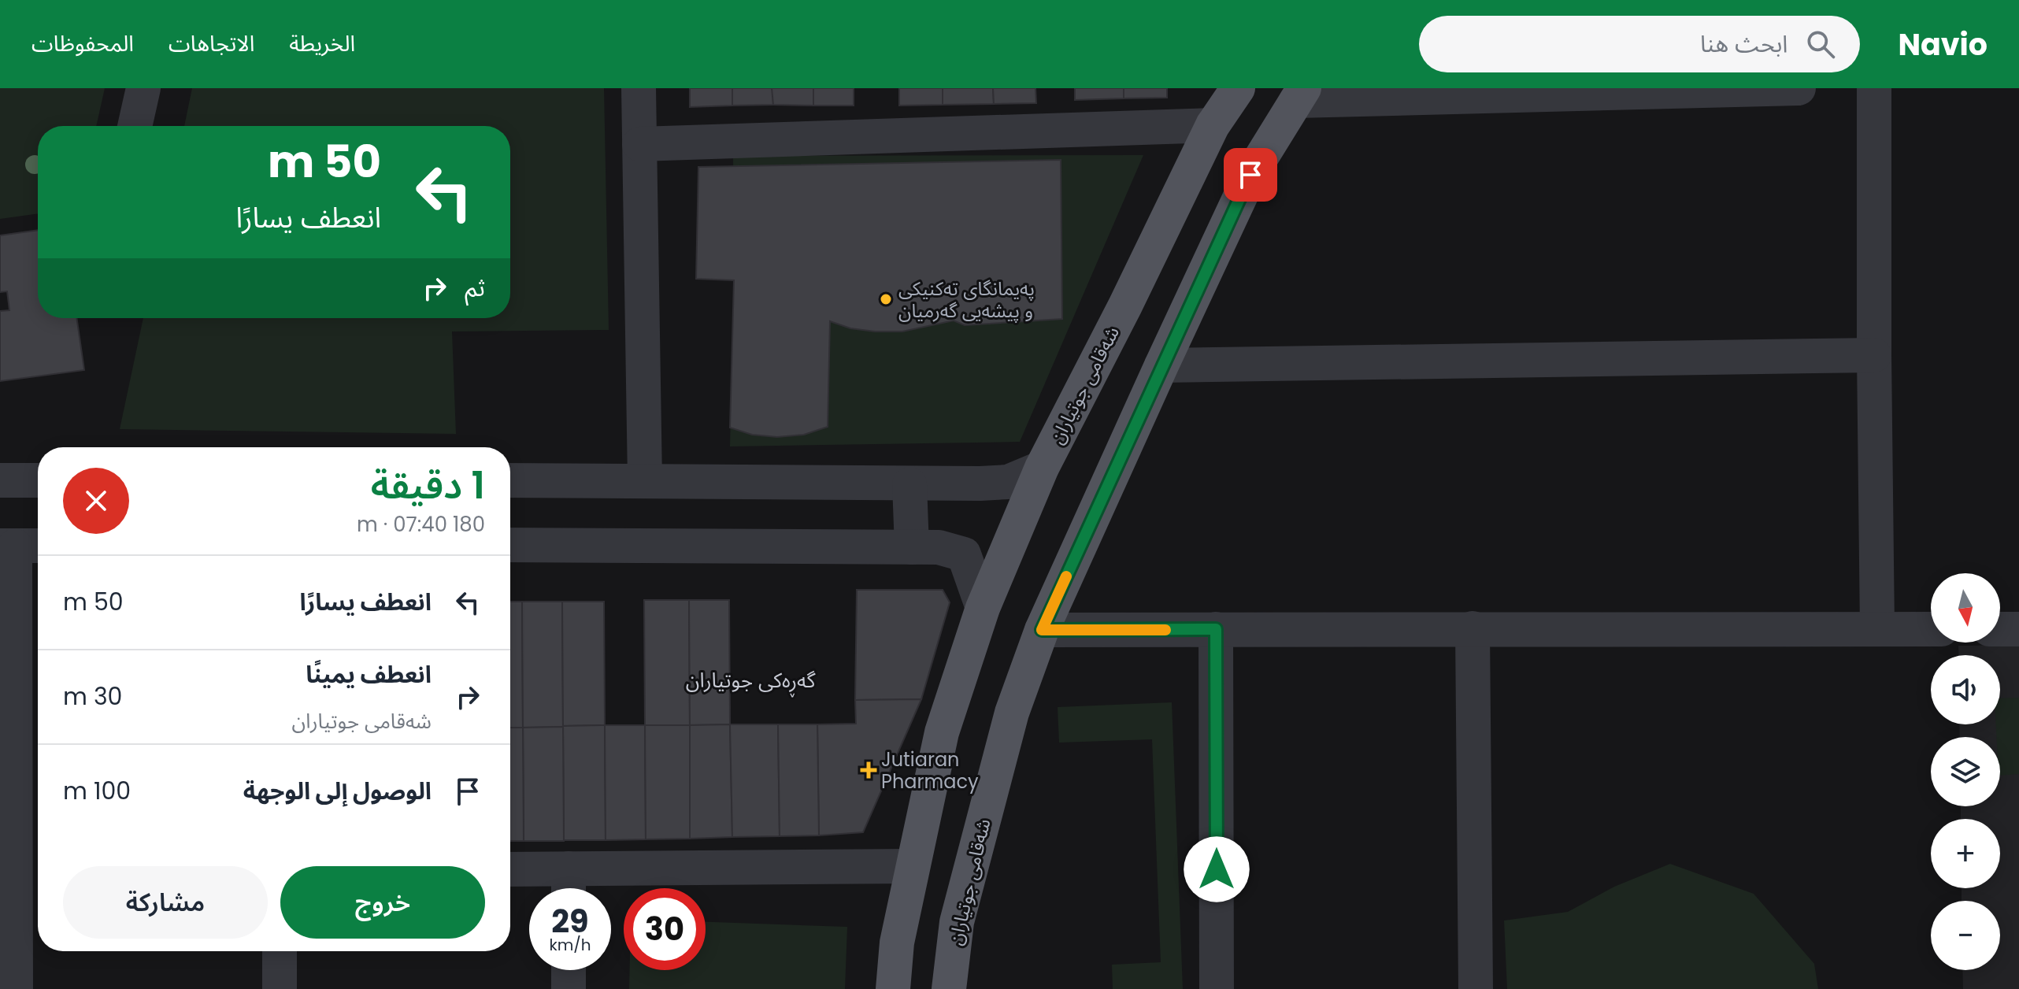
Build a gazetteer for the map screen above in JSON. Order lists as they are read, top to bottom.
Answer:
{
  "streets": {
    "main road": ["شەقامی جوتیاران"]
  },
  "districts": ["گەڕەکی جوتیاران"],
  "places": {
    "other": ["پەیمانگای تەکنیکی و پیشەیی گەرمیان"],
    "health": ["Jutiaran Pharmacy"]
  },
  "north": "bottom",
  "page": {
    "header": "Navio",
    "search": "ابحث هنا",
    "nav": ["الخريطة", "الاتجاهات", "المحفوظات"],
    "turn": ["50 m", "انعطف يسارًا"],
    "then": "ثم",
    "heading": ["1 دقيقة", "180 m · 07:40"],
    "list": [
      {
        "name": "انعطف يسارًا",
        "value": "50 m"
      },
      {
        "name": "انعطف يمينًا",
        "note": "شەقامی جوتیاران",
        "value": "30 m"
      },
      {
        "name": "الوصول إلى الوجهة",
        "value": "100 m"
      }
    ],
    "map_buttons": ["+", "−"],
    "buttons": ["خروج", "مشاركة"],
    "speed": "29 km/h",
    "limit": "30"
  }
}
